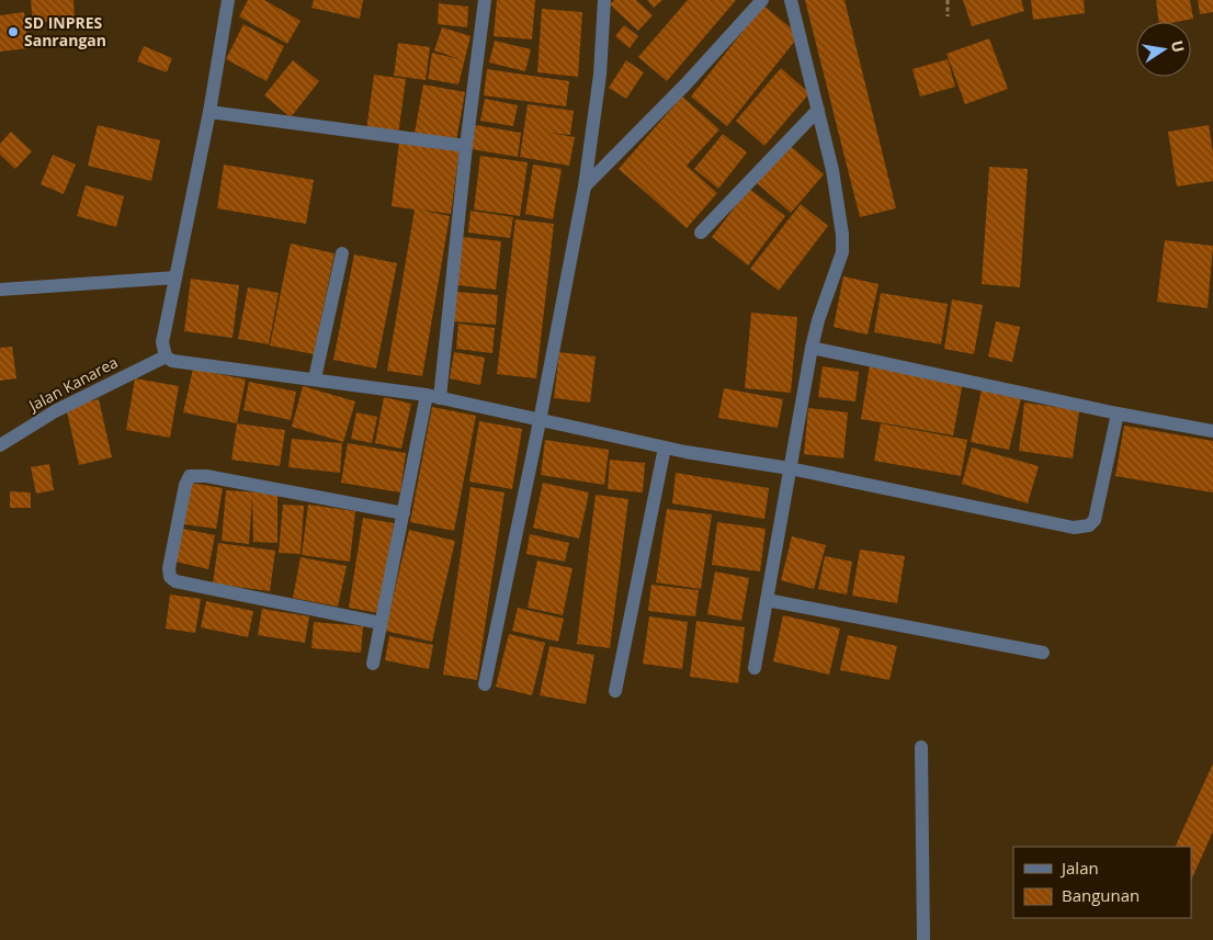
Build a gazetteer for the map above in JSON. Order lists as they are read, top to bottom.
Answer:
{
  "streets": {
    "street": ["Jalan Kanarea"]
  },
  "places": ["SD INPRES Sanrangan"],
  "legend": ["Jalan", "Bangunan"],
  "north": "right"
}
